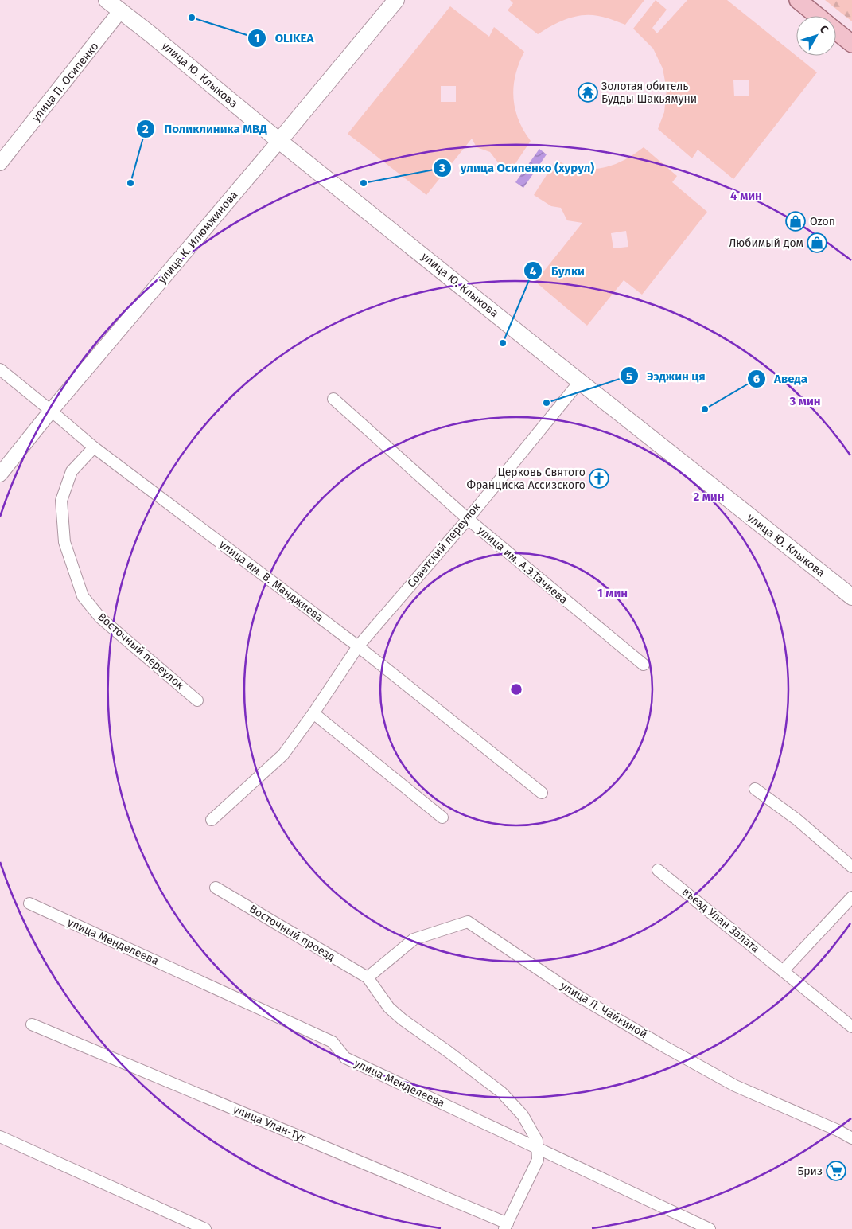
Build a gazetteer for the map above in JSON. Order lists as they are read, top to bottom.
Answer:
{
  "streets": {
    "main road": ["улица Ю. Клыкова", "улица К. Илюмжинова"],
    "street": [
      "улица П. Осипенко",
      "Советский переулок",
      "улица им. А.Э.Тачиева",
      "улица им. В. Манджиева",
      "Восточный переулок",
      "въезд Улан Залата",
      "Восточный проезд",
      "улица Менделеева",
      "улица Л. Чайкиной",
      "улица Улан-Туг"
    ]
  },
  "crossings": [
    ["улица Ю. Клыкова", "улица П. Осипенко"],
    ["улица Ю. Клыкова", "улица К. Илюмжинова"],
    ["улица Ю. Клыкова", "Советский переулок"],
    ["улица К. Илюмжинова", "улица им. В. Манджиева"],
    ["Советский переулок", "улица им. А.Э.Тачиева"],
    ["Советский переулок", "улица им. В. Манджиева"],
    ["улица им. В. Манджиева", "Восточный переулок"],
    ["Восточный проезд", "улица Л. Чайкиной"]
  ],
  "places": {
    "other": [
      "OLIKEA",
      "Поликлиника МВД",
      "улица Осипенко (хурул)",
      "Булки",
      "Ээджин ця",
      "Аведа"
    ],
    "temple": ["Золотая обитель Будды Шакьямуни"],
    "shop": ["Ozon", "Любимый дом"],
    "church": ["Церковь Святого Франциска Ассизского"],
    "supermarket": ["Бриз"]
  },
  "north": "top right",
  "rings": [
    "4 мин",
    "3 мин",
    "2 мин",
    "1 мин"
  ]
}
